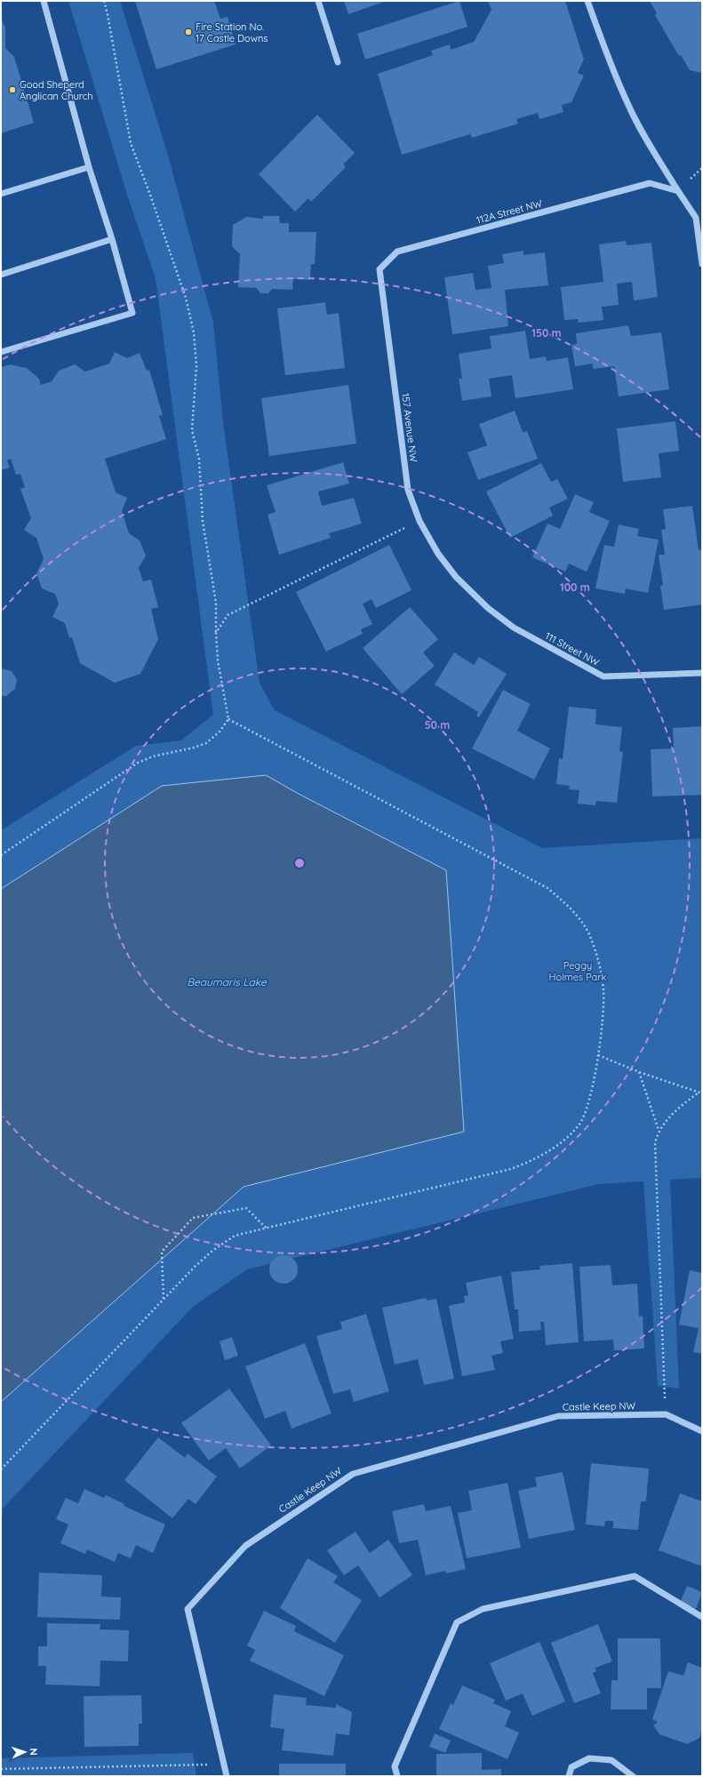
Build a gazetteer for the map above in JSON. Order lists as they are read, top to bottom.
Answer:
{
  "streets": {
    "street": [
      "112A Street NW",
      "157 Avenue NW",
      "111 Street NW",
      "Castle Keep NW"
    ]
  },
  "crossings": [
    ["112A Street NW", "157 Avenue NW"],
    ["157 Avenue NW", "111 Street NW"]
  ],
  "water": ["Beaumaris Lake"],
  "parks": ["Peggy Holmes Park"],
  "places": ["Fire Station No. 17 Castle Downs", "Good Sheperd Anglican Church"],
  "north": "right",
  "rings": ["150 m", "100 m", "50 m"]
}
